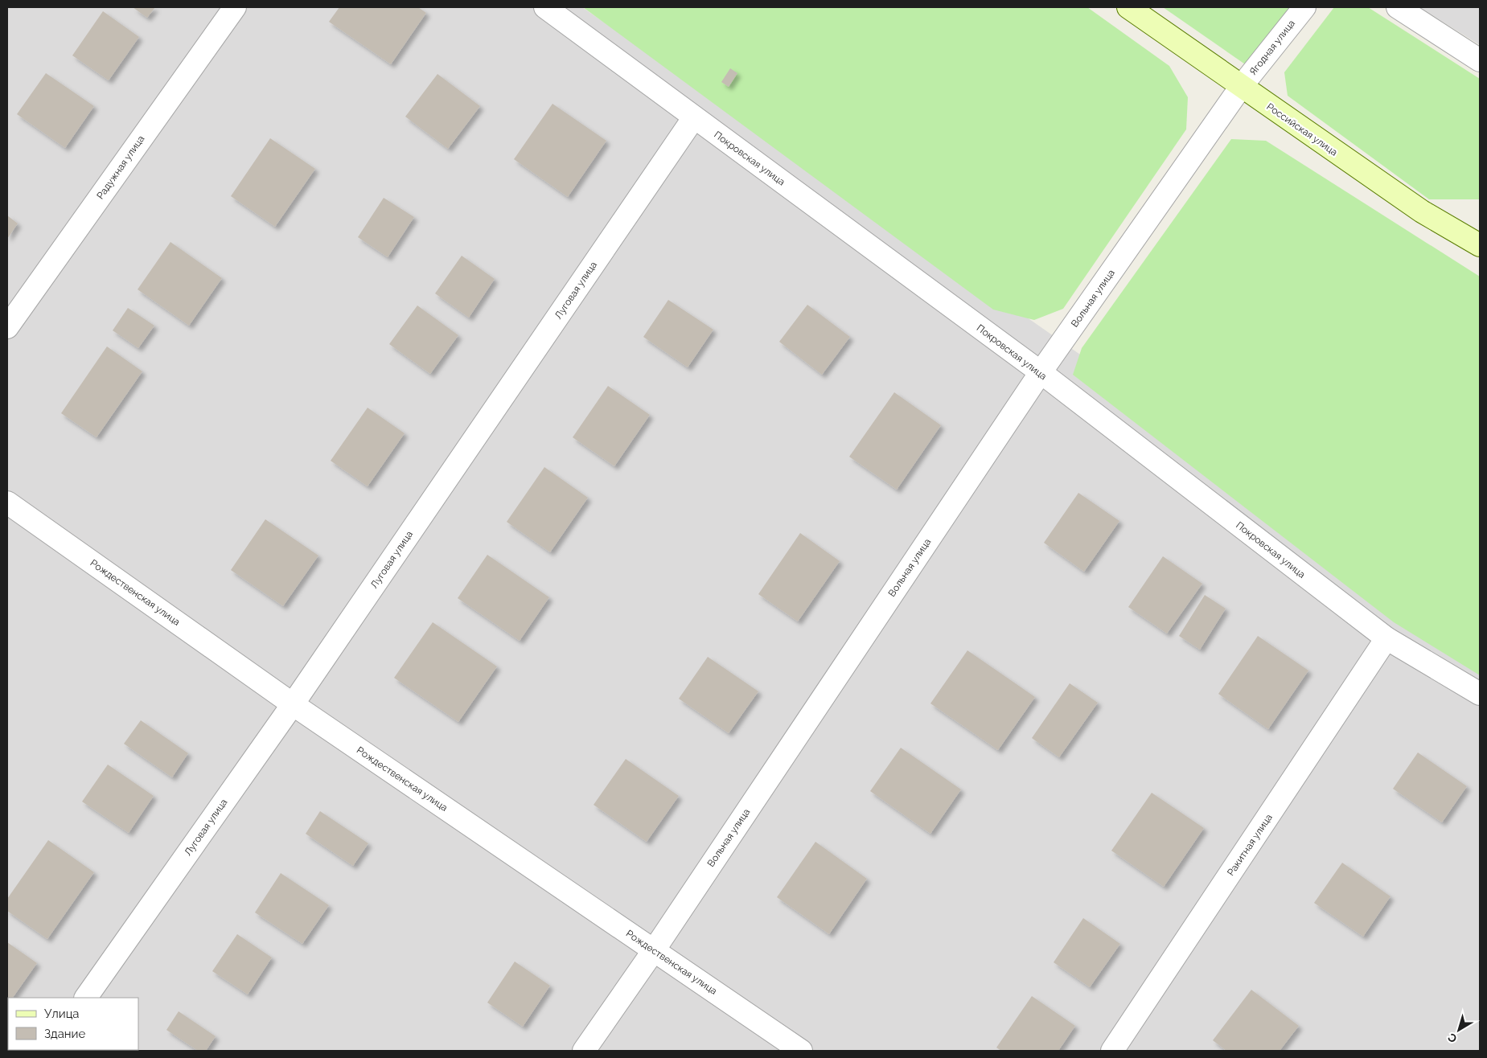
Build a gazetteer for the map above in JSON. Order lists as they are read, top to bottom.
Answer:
{
  "streets": {
    "main road": ["Российская улица"],
    "street": [
      "Ягодная улица",
      "Покровская улица",
      "Радужная улица",
      "Луговая улица",
      "Вольная улица",
      "Рождественская улица",
      "Ракитная улица"
    ]
  },
  "crossings": [
    ["Ягодная улица", "Российская улица"],
    ["Ягодная улица", "Вольная улица"],
    ["Российская улица", "Вольная улица"],
    ["Покровская улица", "Луговая улица"],
    ["Покровская улица", "Вольная улица"],
    ["Покровская улица", "Ракитная улица"],
    ["Луговая улица", "Рождественская улица"],
    ["Вольная улица", "Рождественская улица"]
  ],
  "legend": ["Улица", "Здание"],
  "north": "bottom left"
}
